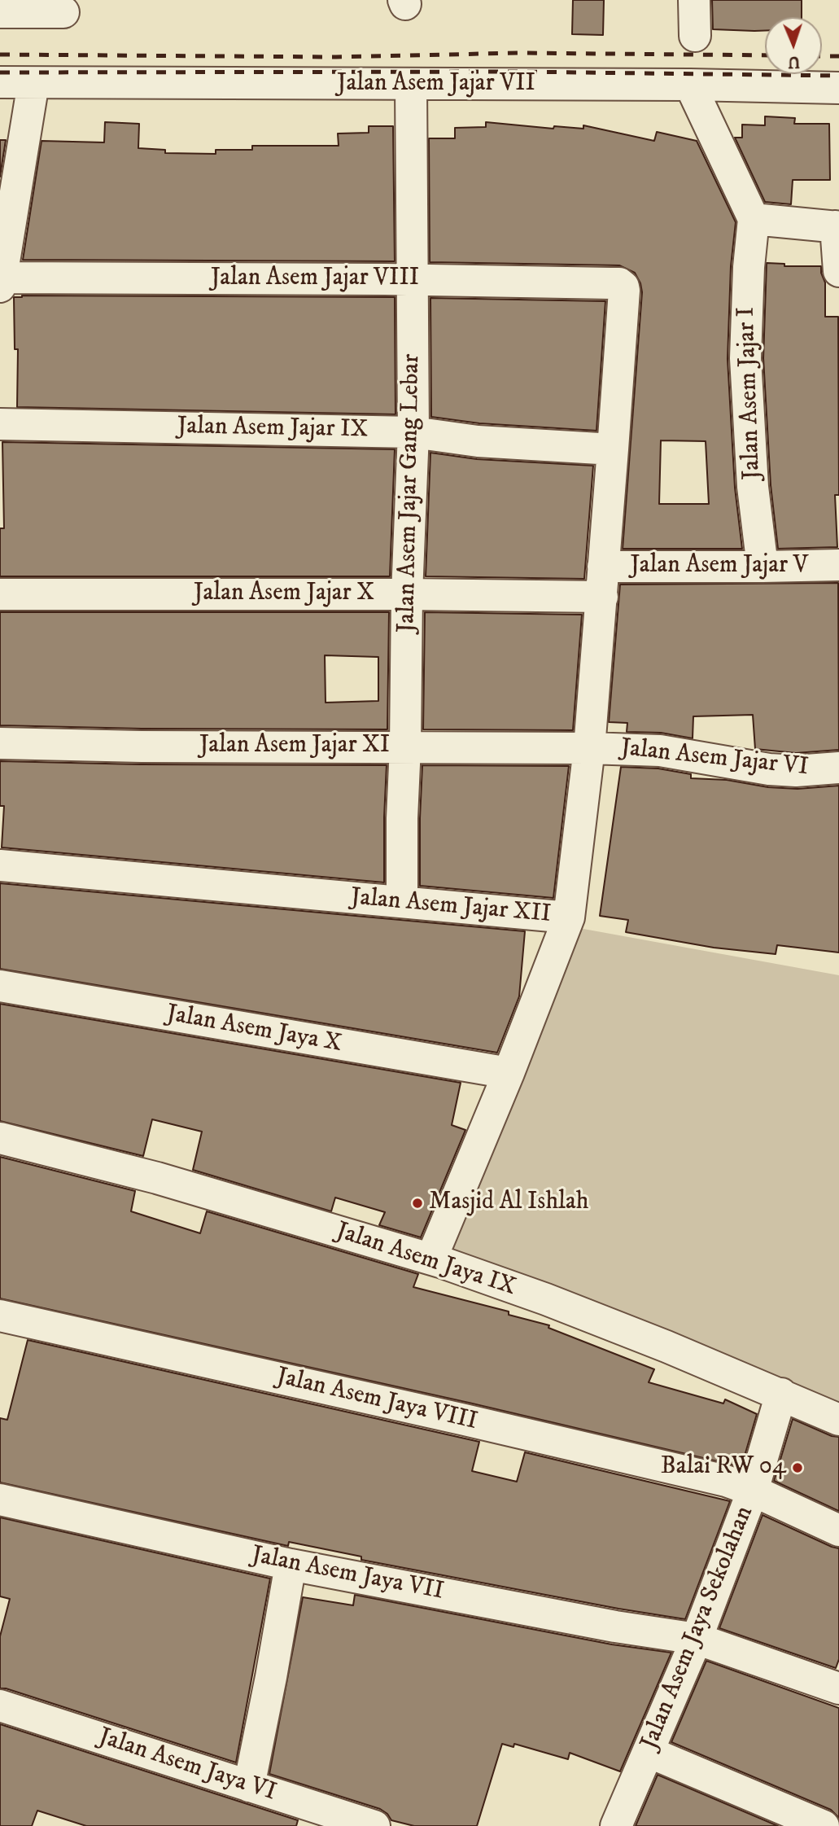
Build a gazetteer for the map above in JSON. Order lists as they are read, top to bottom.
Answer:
{
  "streets": {
    "street": [
      "Jalan Asem Jajar VII",
      "Jalan Asem Jajar VIII",
      "Jalan Asem Jajar I",
      "Jalan Asem Jajar IX",
      "Jalan Asem Jajar Gang Lebar",
      "Jalan Asem Jajar V",
      "Jalan Asem Jajar X",
      "Jalan Asem Jajar XI",
      "Jalan Asem Jajar VI",
      "Jalan Asem Jajar XII",
      "Jalan Asem Jaya X",
      "Jalan Asem Jaya IX",
      "Jalan Asem Jaya VIII",
      "Jalan Asem Jaya VII",
      "Jalan Asem Jaya Sekolahan",
      "Jalan Asem Jaya VI"
    ]
  },
  "crossings": [
    ["Jalan Asem Jajar VII", "Jalan Asem Jajar Gang Lebar"],
    ["Jalan Asem Jajar VIII", "Jalan Asem Jajar IX"],
    ["Jalan Asem Jajar VIII", "Jalan Asem Jajar Gang Lebar"],
    ["Jalan Asem Jajar I", "Jalan Asem Jajar V"],
    ["Jalan Asem Jajar IX", "Jalan Asem Jajar Gang Lebar"],
    ["Jalan Asem Jajar Gang Lebar", "Jalan Asem Jajar X"],
    ["Jalan Asem Jajar Gang Lebar", "Jalan Asem Jajar XI"],
    ["Jalan Asem Jajar Gang Lebar", "Jalan Asem Jajar XII"],
    ["Jalan Asem Jajar V", "Jalan Asem Jajar X"],
    ["Jalan Asem Jajar XI", "Jalan Asem Jajar VI"],
    ["Jalan Asem Jajar XII", "Jalan Asem Jaya X"],
    ["Jalan Asem Jajar XII", "Jalan Asem Jaya IX"],
    ["Jalan Asem Jaya IX", "Jalan Asem Jaya Sekolahan"],
    ["Jalan Asem Jaya VIII", "Jalan Asem Jaya Sekolahan"],
    ["Jalan Asem Jaya VII", "Jalan Asem Jaya Sekolahan"]
  ],
  "places": ["Masjid Al Ishlah", "Balai RW 04"],
  "north": "bottom"
}
